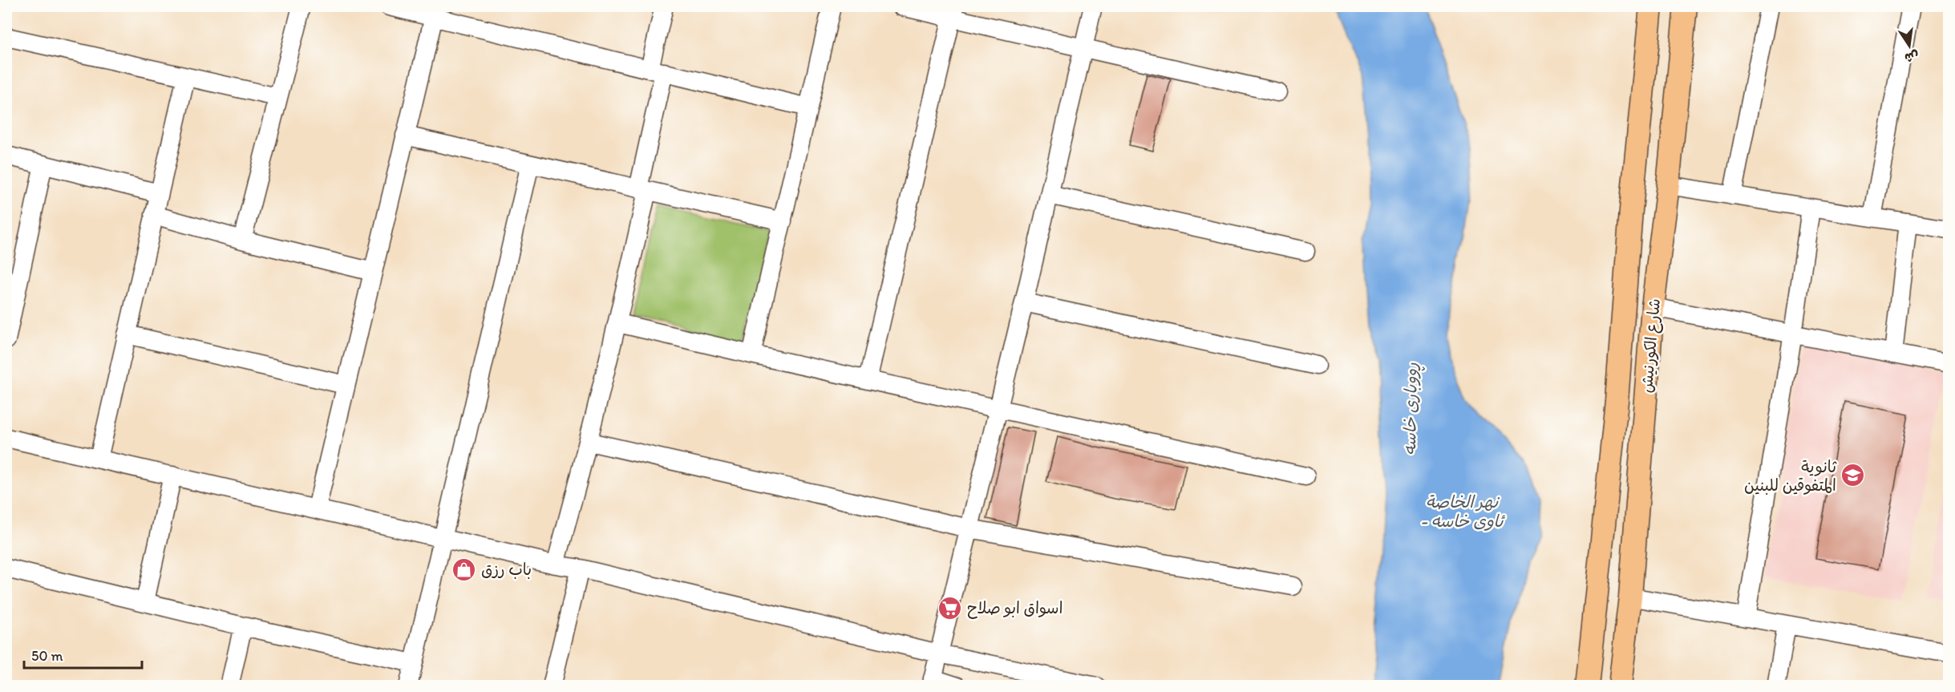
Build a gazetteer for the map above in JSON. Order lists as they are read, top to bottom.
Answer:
{
  "streets": {
    "main road": ["شارع الكورنيش"]
  },
  "water": ["ڕووباری خاسە", "نهر الخاصة - ئاوی خاسە"],
  "places": {
    "school or university": ["ثانوية المتفوقين للبنين"],
    "shop": ["باب رزق"],
    "supermarket": ["اسواق ابو صلاح"]
  },
  "scale_bar": "50 m",
  "north": "bottom"
}
